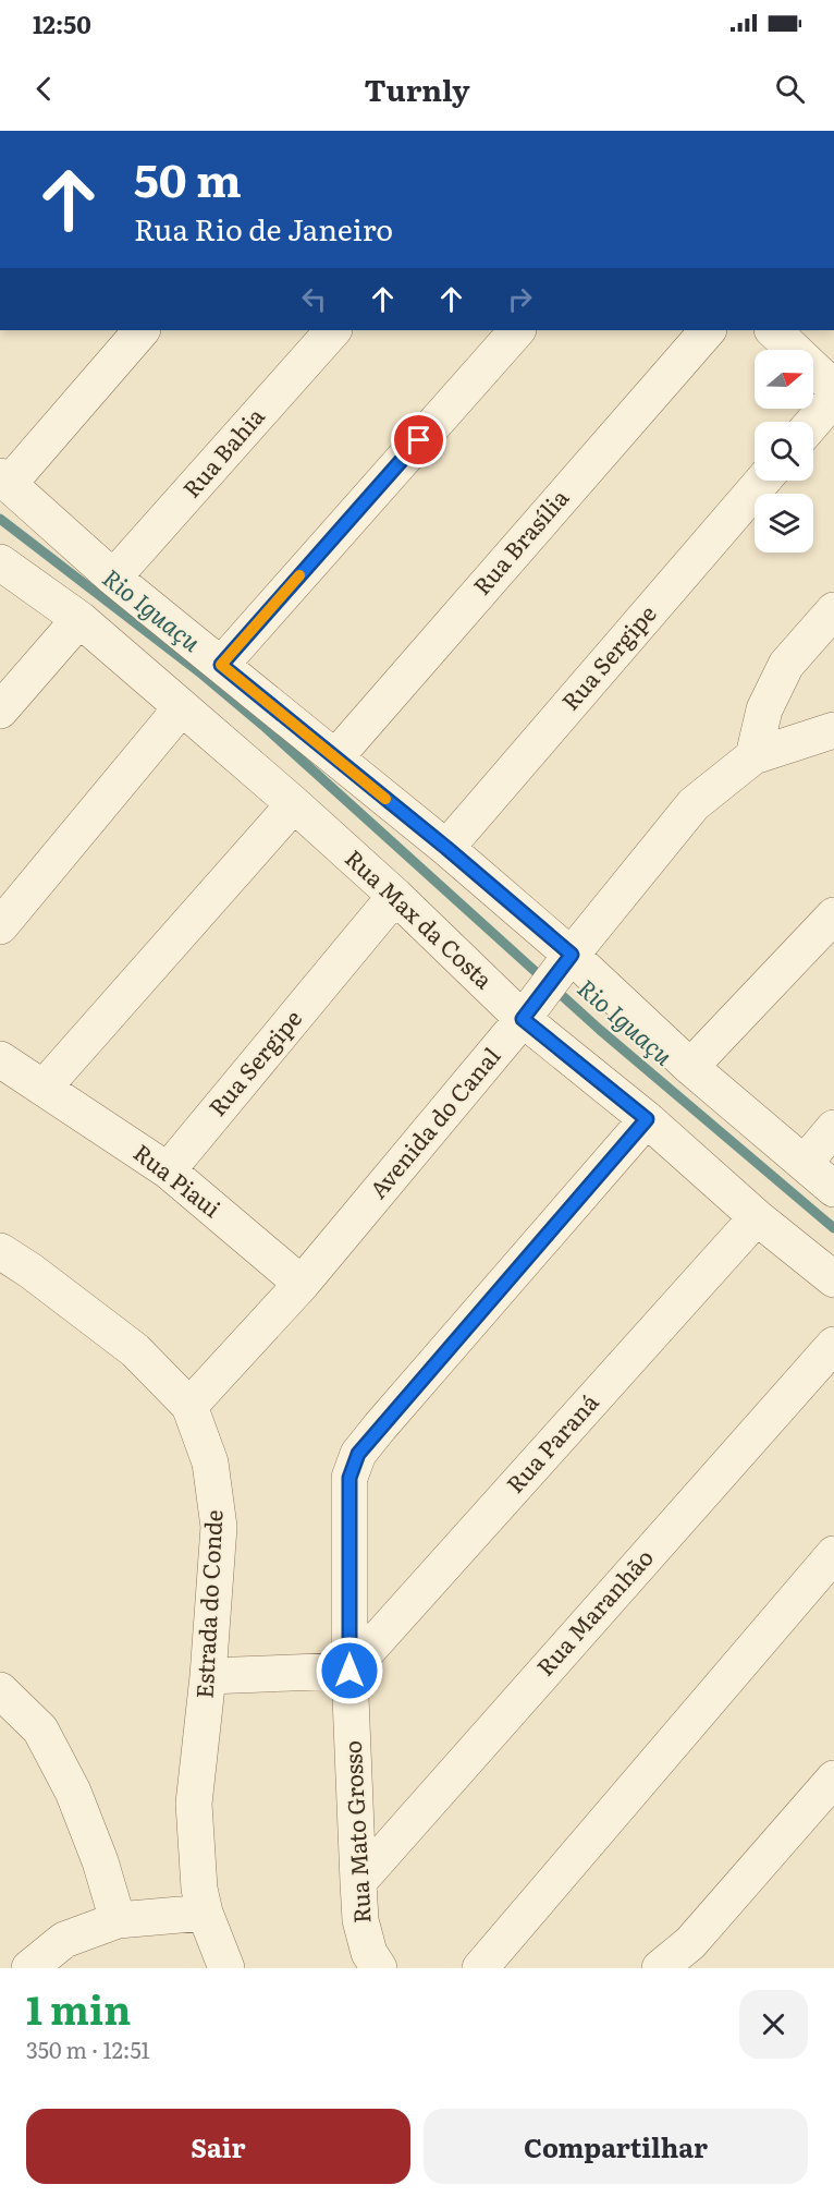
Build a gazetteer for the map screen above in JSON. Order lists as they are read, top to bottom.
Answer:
{
  "streets": {
    "street": [
      "Rua Bahia",
      "Rua Brasília",
      "Rua Sergipe",
      "Rua Max da Costa",
      "Avenida do Canal",
      "Rua Piaui",
      "Rua Paraná",
      "Estrada do Conde",
      "Rua Maranhão",
      "Rua Mato Grosso"
    ]
  },
  "crossings": [
    ["Rua Sergipe", "Rua Max da Costa"],
    ["Rua Sergipe", "Rua Piaui"],
    ["Rua Max da Costa", "Avenida do Canal"],
    ["Rua Max da Costa", "Rua Paraná"],
    ["Rua Max da Costa", "Rua Mato Grosso"],
    ["Avenida do Canal", "Rua Piaui"],
    ["Avenida do Canal", "Estrada do Conde"],
    ["Rua Paraná", "Rua Mato Grosso"],
    ["Rua Maranhão", "Rua Mato Grosso"]
  ],
  "water": ["Rio Iguaçu"],
  "north": "right",
  "page": {
    "status": "12:50",
    "header": "Turnly",
    "turn": ["50 m", "Rua Rio de Janeiro"],
    "heading": ["1 min", "350 m · 12:51"],
    "buttons": ["Sair", "Compartilhar"]
  }
}
